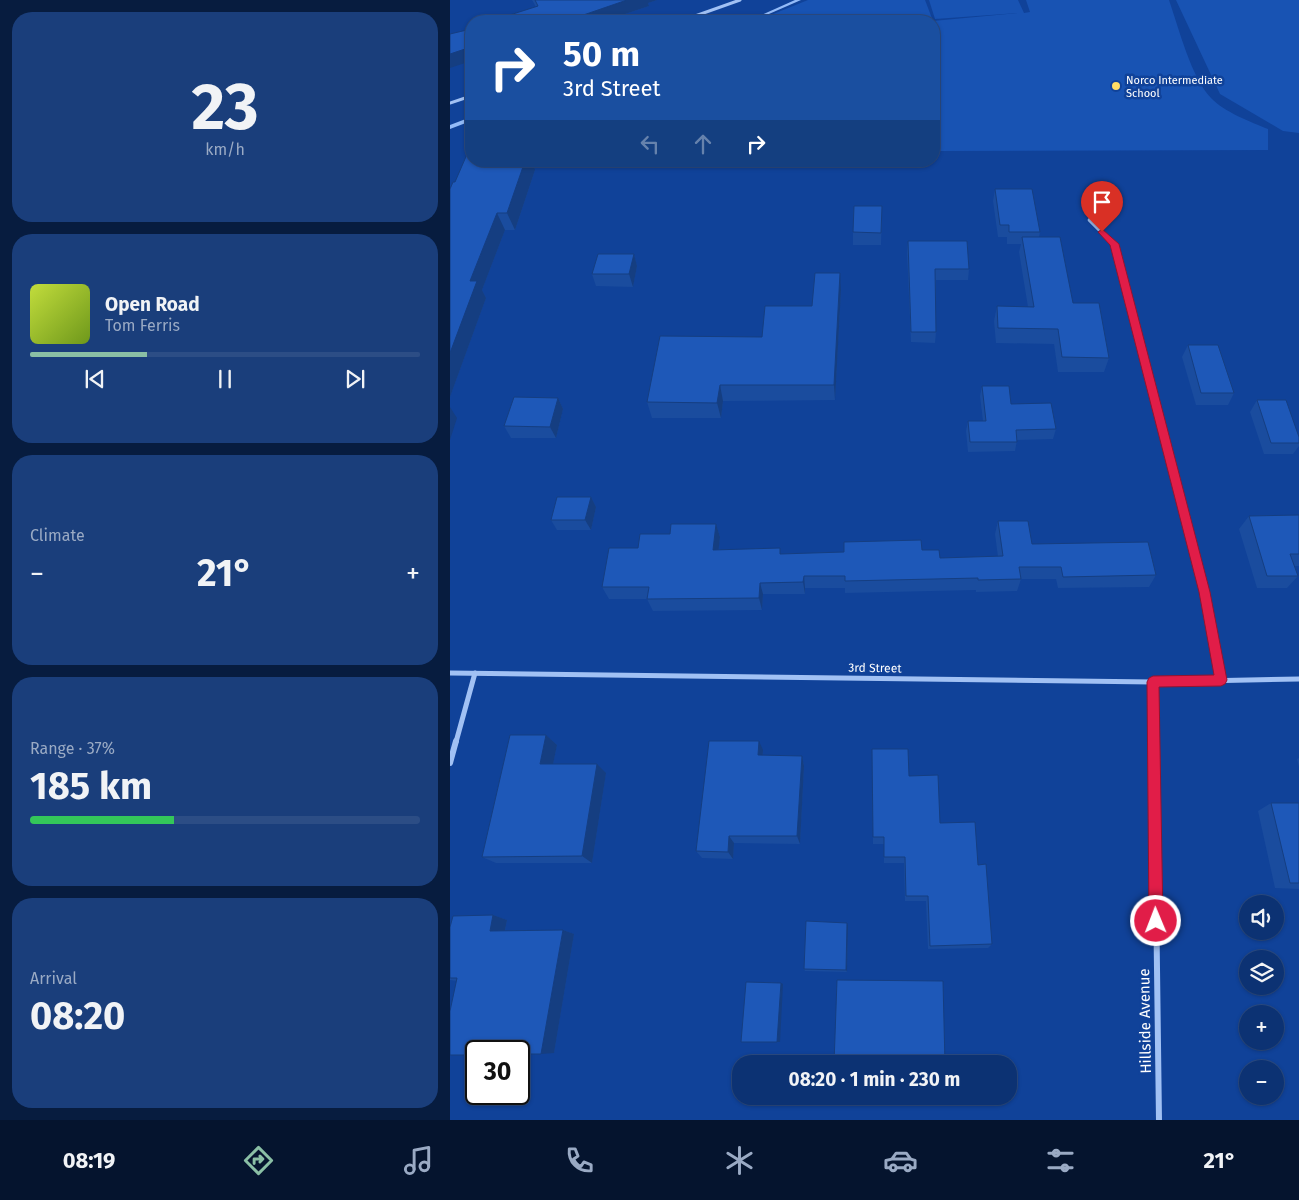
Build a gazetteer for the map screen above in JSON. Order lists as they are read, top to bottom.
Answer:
{
  "streets": {
    "street": ["3rd Street", "Hillside Avenue"]
  },
  "crossings": [
    ["3rd Street", "Hillside Avenue"]
  ],
  "places": ["Norco Intermediate School"],
  "page": {
    "tile": [
      ["23", "km/h"],
      "Climate",
      ["Range · 37%", "185 km"],
      ["Arrival", "08:20"]
    ],
    "turn": ["50 m", "3rd Street"],
    "song": ["Open Road", "Tom Ferris"],
    "heat": ["−", "21°", "+"],
    "map_buttons": ["+", "−"],
    "limit": "30",
    "trip": "08:20 · 1 min · 230 m",
    "tabs": ["08:19", "21°"]
  }
}
